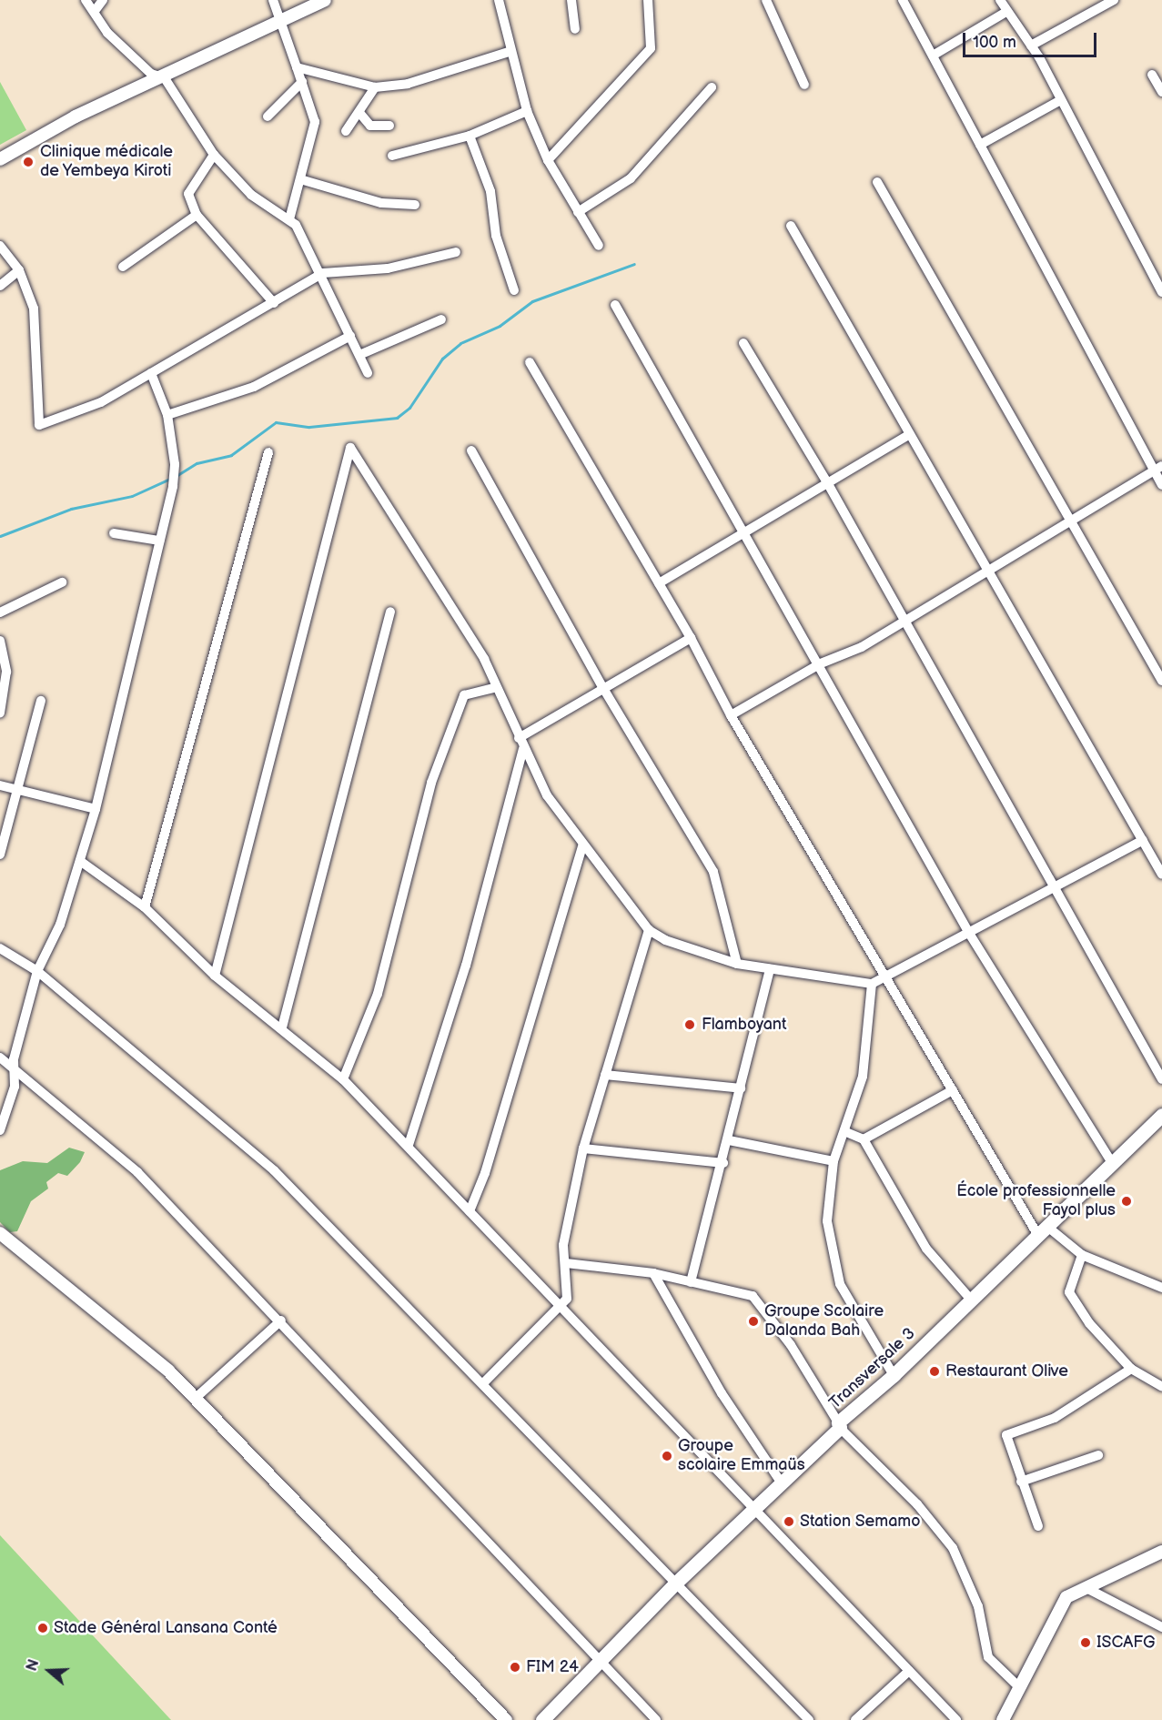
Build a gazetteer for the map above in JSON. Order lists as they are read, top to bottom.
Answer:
{
  "streets": {
    "main road": ["Transversale 3"]
  },
  "places": [
    "Clinique médicale de Yembeya Kiroti",
    "Flamboyant",
    "École professionnelle Fayol plus",
    "Groupe Scolaire Dalanda Bah",
    "Restaurant Olive",
    "Groupe scolaire Emmaüs",
    "Station Semamo",
    "Stade Général Lansana Conté",
    "ISCAFG",
    "FIM 24"
  ],
  "scale_bar": "100 m",
  "north": "left"
}
